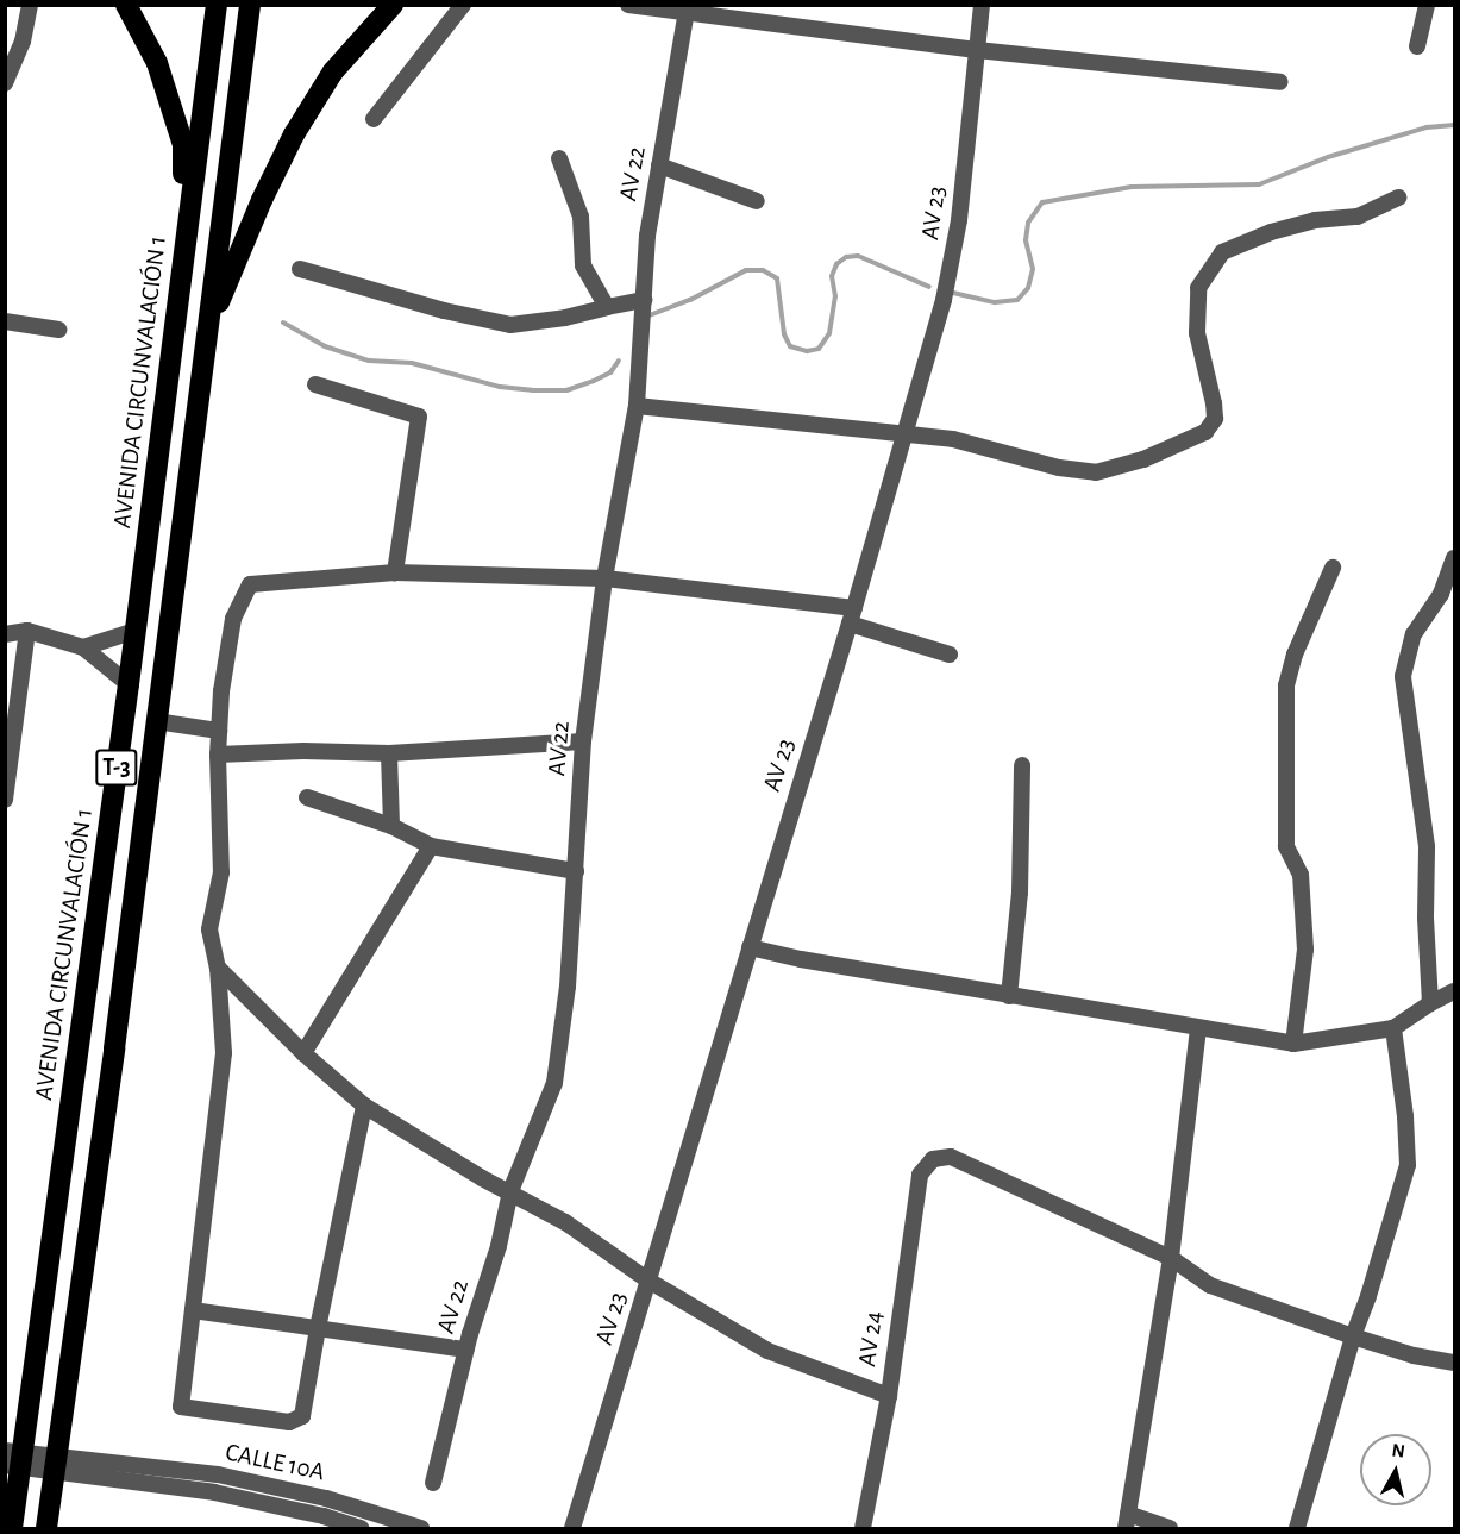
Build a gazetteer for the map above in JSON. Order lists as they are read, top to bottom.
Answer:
{
  "streets": {
    "highway": ["AVENIDA CIRCUNVALACIÓN 1", "T-3"],
    "street": [
      "AV 22",
      "AV 23",
      "AV 24",
      "CALLE 10A"
    ]
  },
  "north": "top"
}
